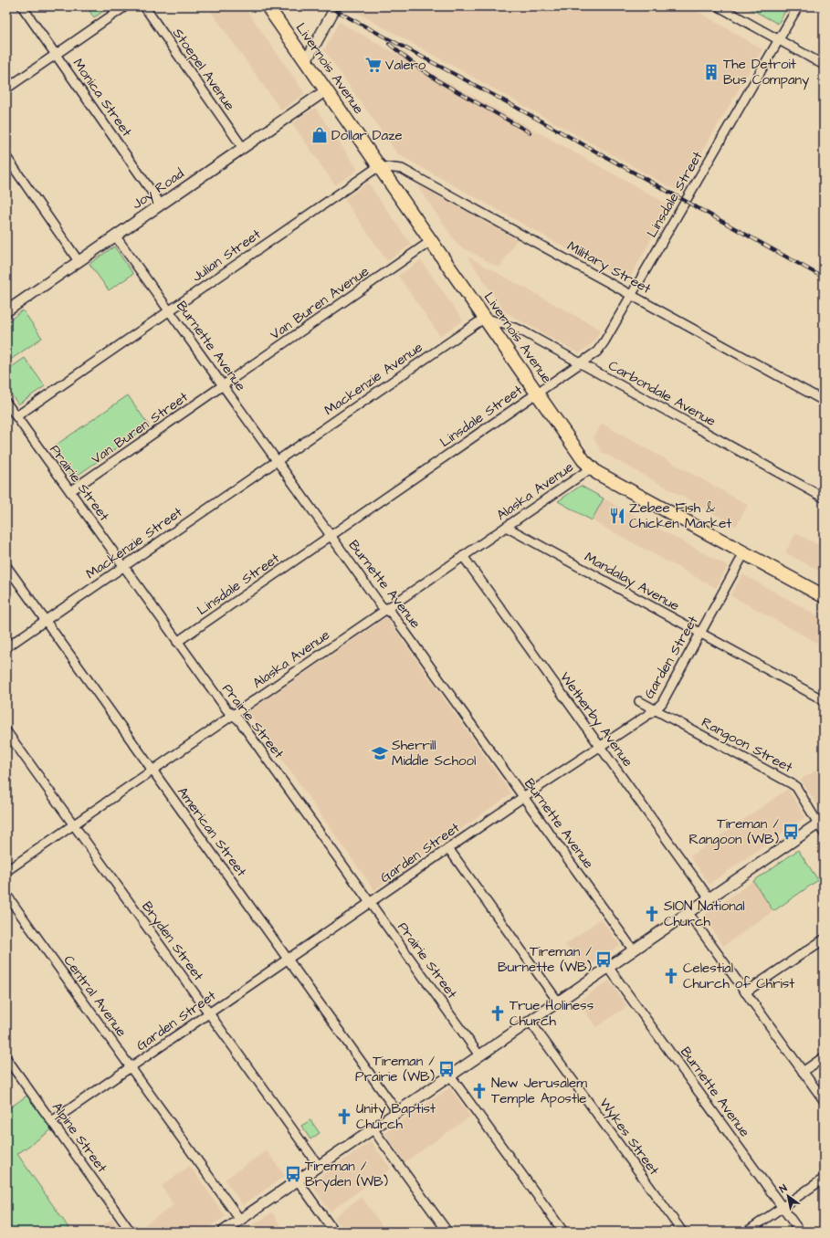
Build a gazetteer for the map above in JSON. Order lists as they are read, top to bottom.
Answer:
{
  "streets": {
    "main road": ["Livernois Avenue"],
    "street": [
      "Stoepel Avenue",
      "Monica Street",
      "Joy Road",
      "Linsdale Street",
      "Julian Street",
      "Military Street",
      "Van Buren Avenue",
      "Burnette Avenue",
      "Mackenzie Avenue",
      "Carbondale Avenue",
      "Van Buren Street",
      "Prairie Street",
      "Alaska Avenue",
      "Mackenzie Street",
      "Mandalay Avenue",
      "Garden Street",
      "Wetherby Avenue",
      "Rangoon Street",
      "American Street",
      "Bryden Street",
      "Central Avenue",
      "Wykes Street",
      "Alpine Street"
    ]
  },
  "crossings": [
    ["Livernois Avenue", "Joy Road"],
    ["Livernois Avenue", "Linsdale Street"],
    ["Livernois Avenue", "Julian Street"],
    ["Livernois Avenue", "Military Street"],
    ["Livernois Avenue", "Van Buren Avenue"],
    ["Livernois Avenue", "Mackenzie Avenue"],
    ["Livernois Avenue", "Carbondale Avenue"],
    ["Livernois Avenue", "Alaska Avenue"],
    ["Livernois Avenue", "Garden Street"],
    ["Stoepel Avenue", "Joy Road"],
    ["Monica Street", "Joy Road"],
    ["Joy Road", "Burnette Avenue"],
    ["Linsdale Street", "Military Street"],
    ["Linsdale Street", "Burnette Avenue"],
    ["Linsdale Street", "Carbondale Avenue"],
    ["Linsdale Street", "Prairie Street"],
    ["Julian Street", "Military Street"],
    ["Julian Street", "Burnette Avenue"],
    ["Julian Street", "Prairie Street"],
    ["Van Buren Avenue", "Burnette Avenue"],
    ["Van Buren Avenue", "Van Buren Street"],
    ["Burnette Avenue", "Mackenzie Avenue"],
    ["Burnette Avenue", "Van Buren Street"],
    ["Burnette Avenue", "Alaska Avenue"],
    ["Burnette Avenue", "Mackenzie Street"],
    ["Burnette Avenue", "Garden Street"],
    ["Mackenzie Avenue", "Carbondale Avenue"],
    ["Mackenzie Avenue", "Mackenzie Street"],
    ["Van Buren Street", "Prairie Street"],
    ["Prairie Street", "Alaska Avenue"],
    ["Prairie Street", "Mackenzie Street"],
    ["Prairie Street", "Garden Street"],
    ["Alaska Avenue", "Mandalay Avenue"],
    ["Alaska Avenue", "Wetherby Avenue"],
    ["Alaska Avenue", "American Street"],
    ["Alaska Avenue", "Bryden Street"],
    ["Mackenzie Street", "American Street"],
    ["Mandalay Avenue", "Garden Street"],
    ["Garden Street", "Wetherby Avenue"],
    ["Garden Street", "Rangoon Street"],
    ["Garden Street", "American Street"],
    ["Garden Street", "Bryden Street"],
    ["Garden Street", "Central Avenue"],
    ["Garden Street", "Alpine Street"]
  ],
  "places": {
    "supermarket": ["Valero"],
    "building": ["The Detroit Bus Company"],
    "shop": ["Dollar Daze"],
    "restaurant": ["Zebee Fish & Chicken Market"],
    "school or university": ["Sherrill Middle School"],
    "bus stop": [
      "Tireman / Rangoon (WB)",
      "Tireman / Burnette (WB)",
      "Tireman / Prairie (WB)",
      "Tireman / Bryden (WB)"
    ],
    "church": [
      "SION National Church",
      "Celestial Church of Christ",
      "True Holiness Church",
      "New Jerusalem Temple Apostle",
      "Unity Baptist Church"
    ]
  },
  "north": "top left"
}
